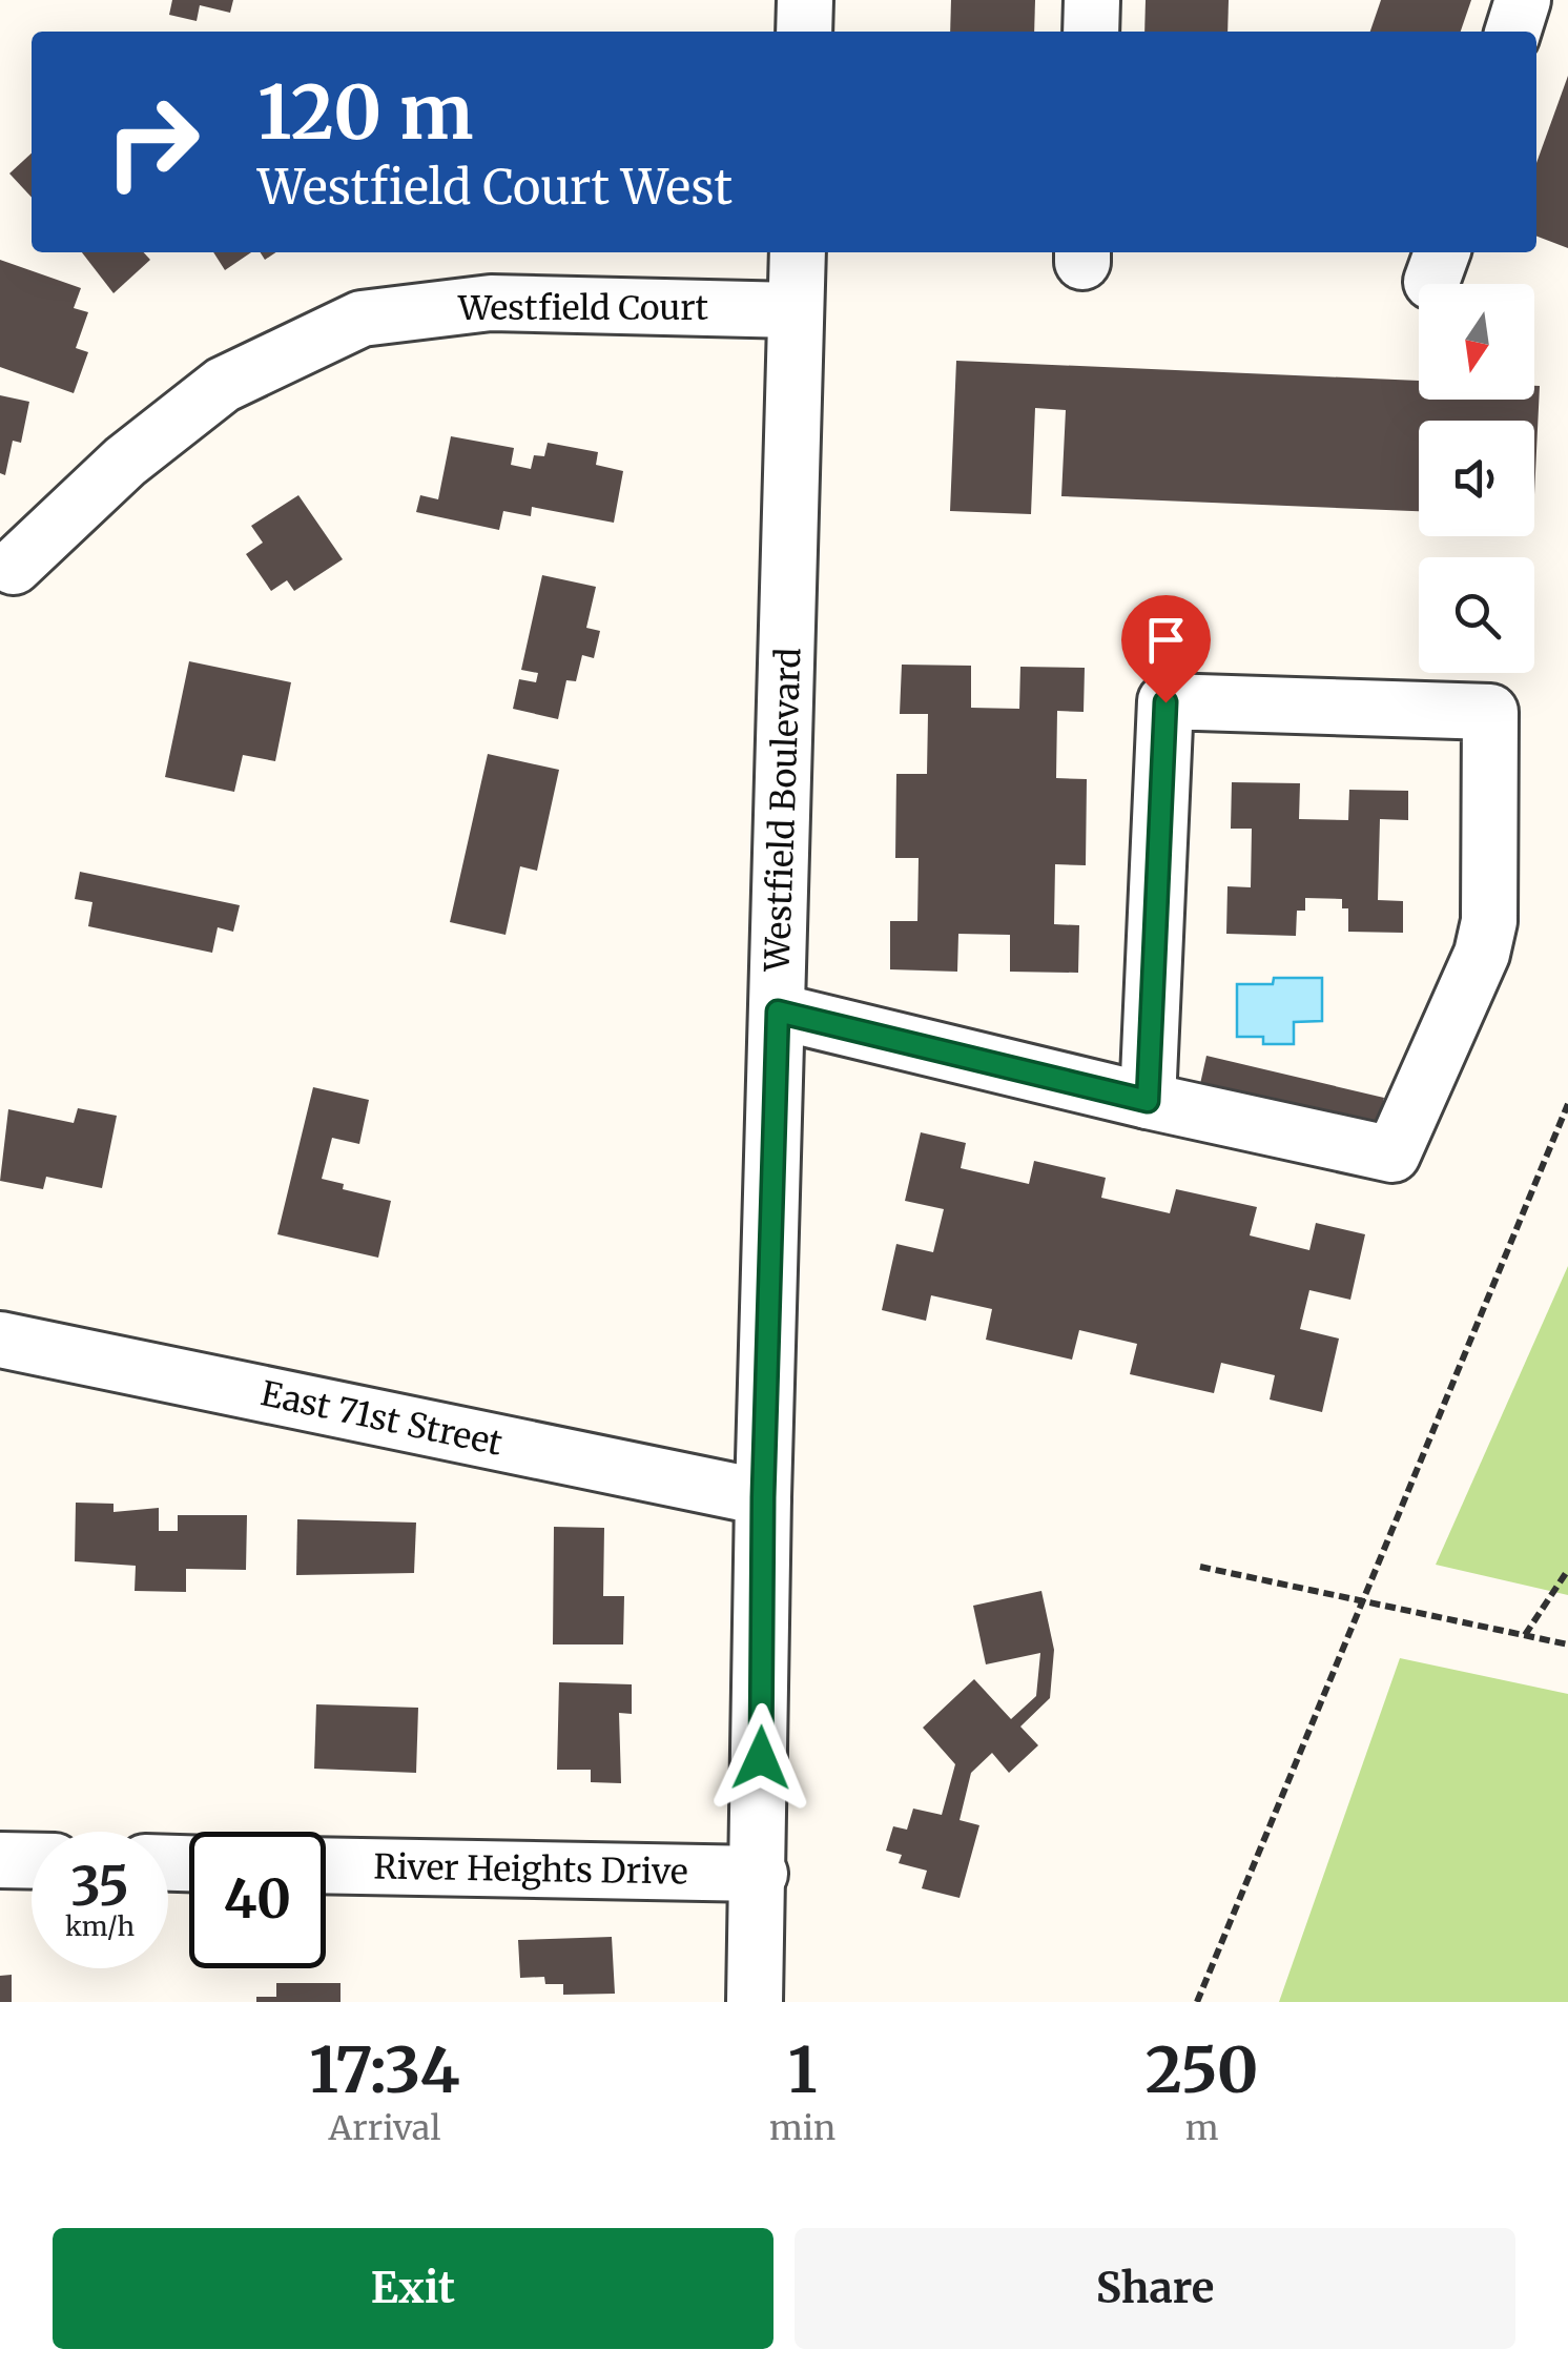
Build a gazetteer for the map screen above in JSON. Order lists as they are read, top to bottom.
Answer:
{
  "streets": {
    "street": [
      "Westfield Court",
      "Westfield Boulevard",
      "East 71st Street",
      "River Heights Drive"
    ]
  },
  "crossings": [
    ["Westfield Court", "Westfield Boulevard"],
    ["Westfield Boulevard", "East 71st Street"],
    ["Westfield Boulevard", "River Heights Drive"]
  ],
  "north": "bottom",
  "page": {
    "turn": ["120 m", "Westfield Court West"],
    "speed": "35 km/h",
    "limit": "40",
    "eta": [
      "17:34",
      "Arrival",
      "1",
      "min",
      "250",
      "m"
    ],
    "buttons": ["Exit", "Share"]
  }
}
